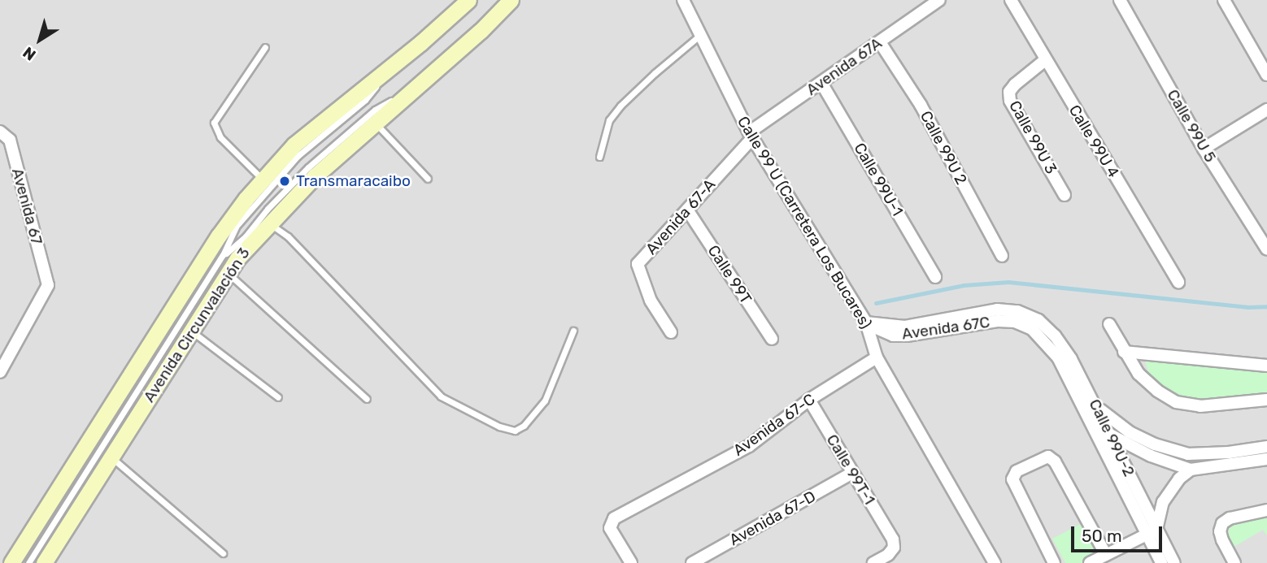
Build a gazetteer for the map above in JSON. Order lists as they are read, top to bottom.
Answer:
{
  "streets": {
    "main road": ["Avenida Circunvalación 3"],
    "street": [
      "Avenida 67A",
      "Calle 99U 5",
      "Calle 99U 3",
      "Calle 99U 4",
      "Calle 99U 2",
      "Calle 99U-1",
      "Avenida 67",
      "Avenida 67-A",
      "Calle 99 U (Carretera Los Bucares)",
      "Calle 99T",
      "Avenida 67C",
      "Avenida 67-C",
      "Calle 99U-2",
      "Calle 99T-1",
      "Avenida 67-D"
    ]
  },
  "crossings": [
    ["Avenida 67A", "Calle 99U 2"],
    ["Avenida 67A", "Calle 99U-1"],
    ["Avenida 67A", "Avenida 67-A"],
    ["Avenida 67A", "Calle 99 U (Carretera Los Bucares)"],
    ["Calle 99U 3", "Calle 99U 4"],
    ["Avenida 67-A", "Calle 99 U (Carretera Los Bucares)"],
    ["Avenida 67-A", "Calle 99T"],
    ["Calle 99 U (Carretera Los Bucares)", "Avenida 67C"],
    ["Calle 99 U (Carretera Los Bucares)", "Avenida 67-C"],
    ["Avenida 67C", "Calle 99U-2"],
    ["Avenida 67-C", "Calle 99T-1"],
    ["Calle 99T-1", "Avenida 67-D"]
  ],
  "places": ["Transmaracaibo"],
  "scale_bar": "50 m",
  "north": "bottom left"
}
